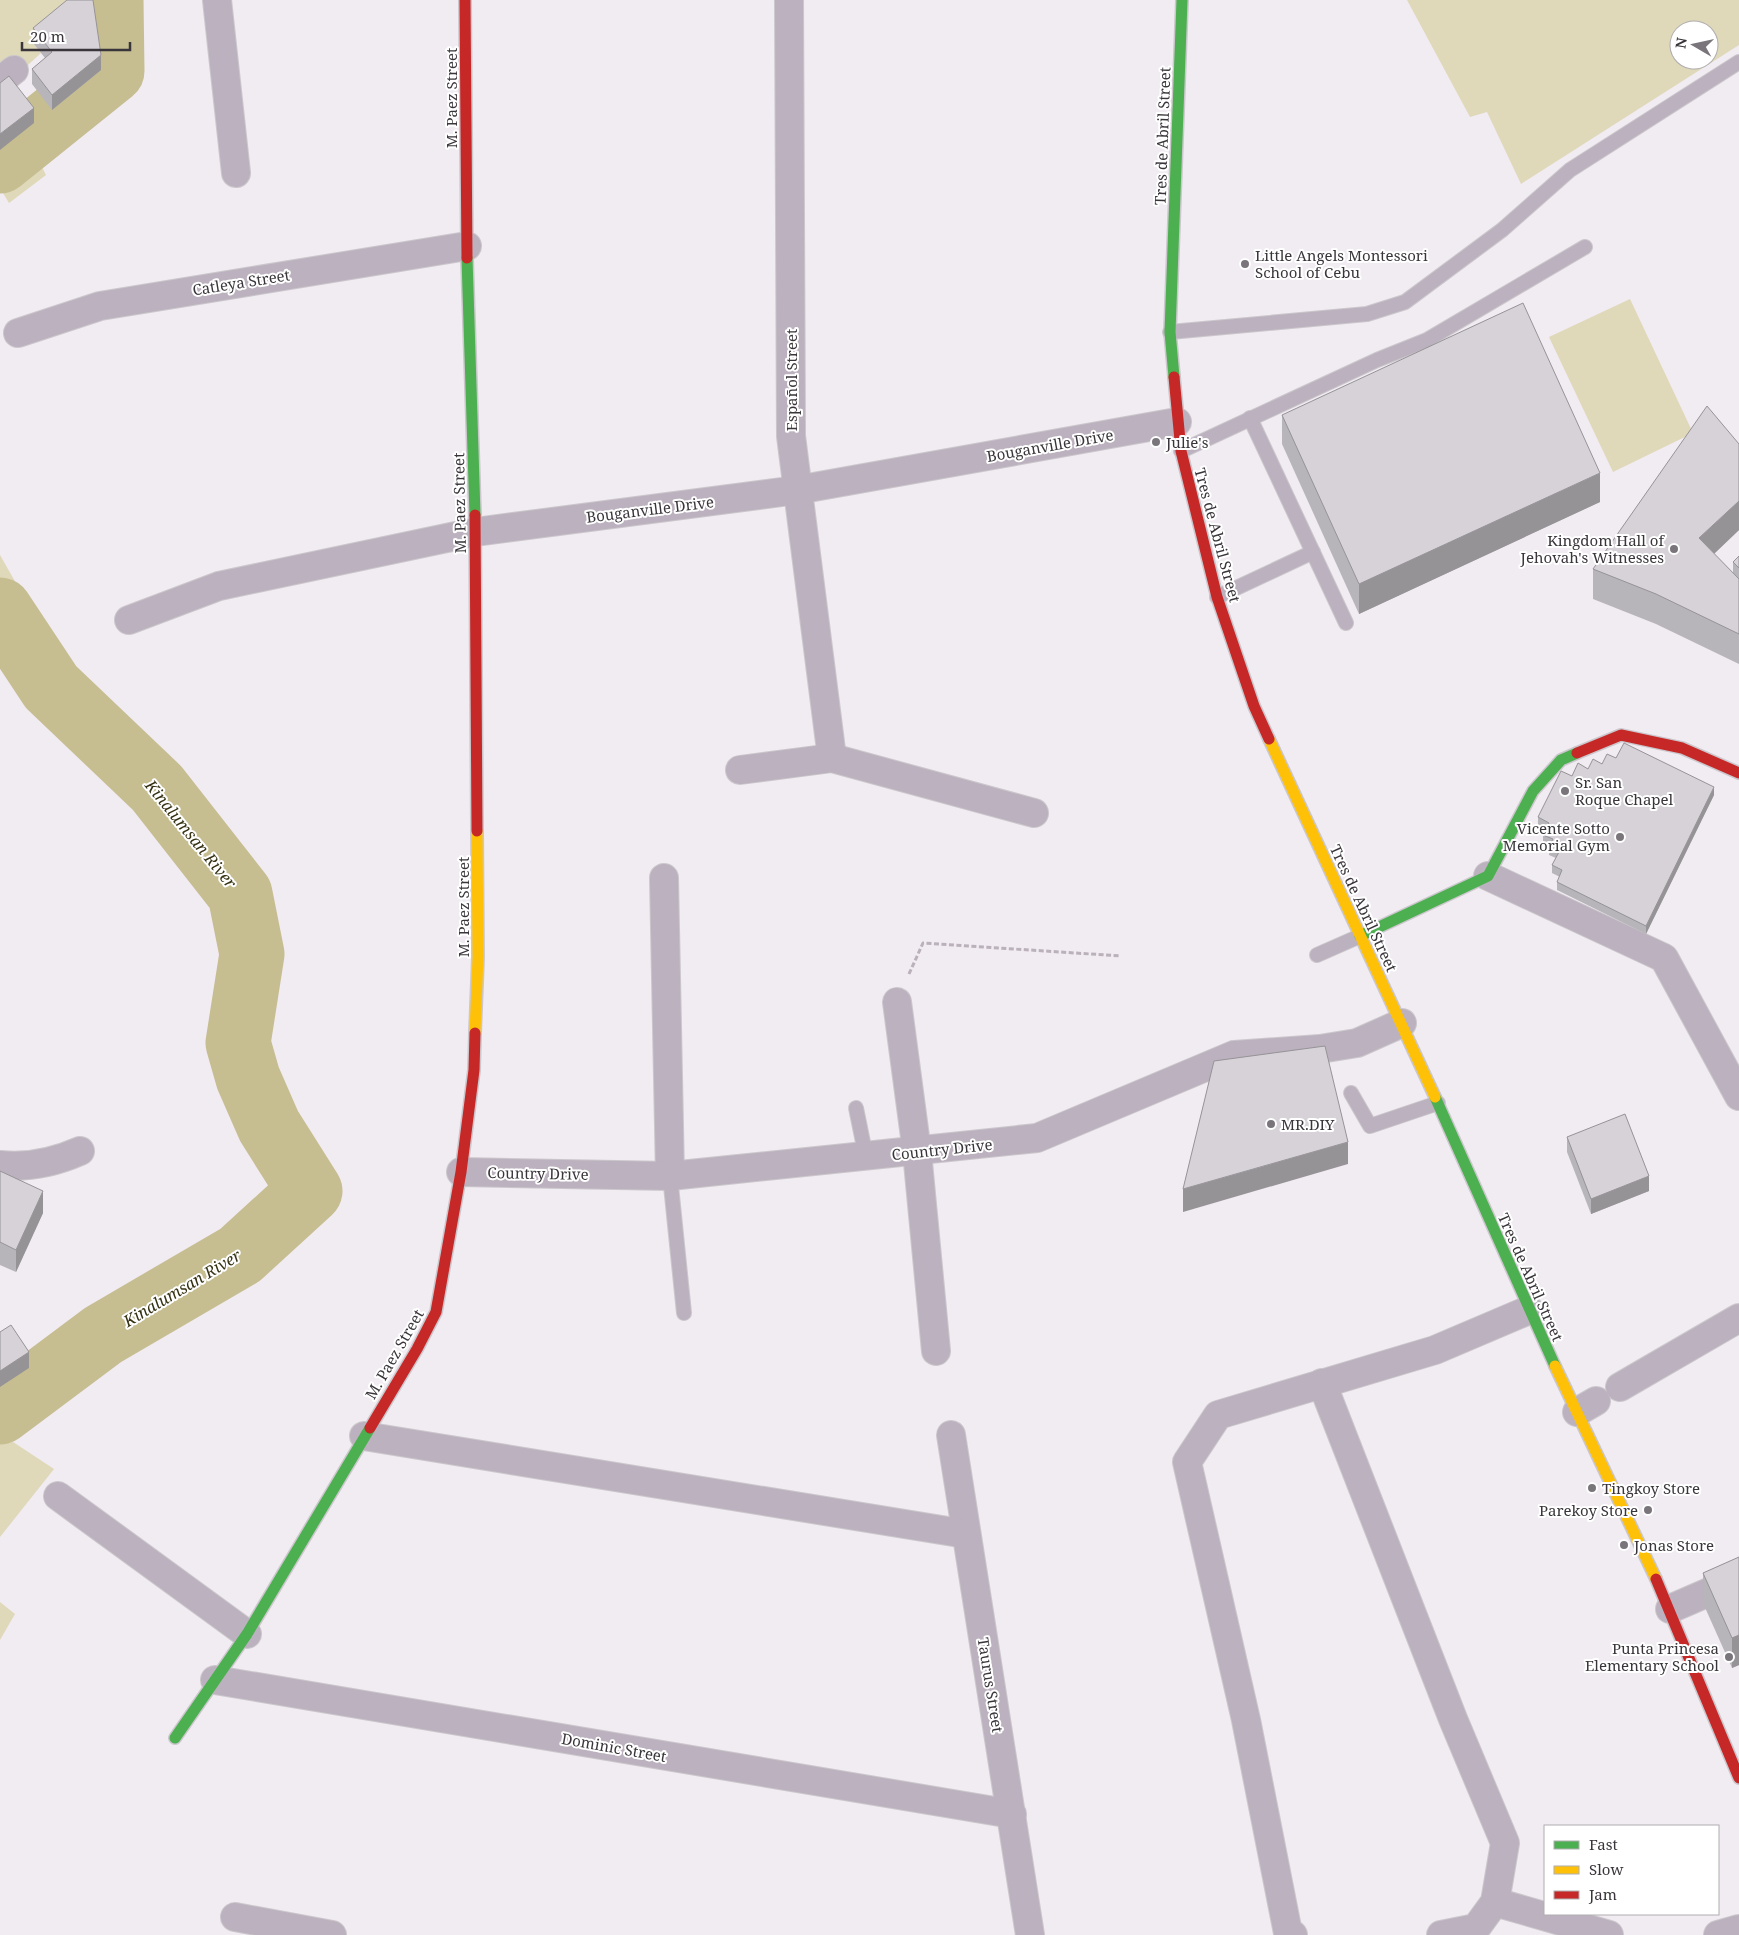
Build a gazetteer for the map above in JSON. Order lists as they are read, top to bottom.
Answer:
{
  "streets": {
    "street": [
      "M. Paez Street",
      "Tres de Abril Street",
      "Catleya Street",
      "Español Street",
      "Bouganville Drive",
      "Country Drive",
      "Taurus Street",
      "Dominic Street"
    ]
  },
  "crossings": [
    ["M. Paez Street", "Catleya Street"],
    ["M. Paez Street", "Bouganville Drive"],
    ["M. Paez Street", "Country Drive"],
    ["M. Paez Street", "Dominic Street"],
    ["Tres de Abril Street", "Bouganville Drive"],
    ["Tres de Abril Street", "Country Drive"],
    ["Español Street", "Bouganville Drive"],
    ["Taurus Street", "Dominic Street"]
  ],
  "water": ["Kinalumsan River"],
  "places": [
    "Little Angels Montessori School of Cebu",
    "Julie's",
    "Kingdom Hall of Jehovah's Witnesses",
    "Sr. San Roque Chapel",
    "Vicente Sotto Memorial Gym",
    "MR.DIY",
    "Tingkoy Store",
    "Parekoy Store",
    "Jonas Store",
    "Punta Princesa Elementary School"
  ],
  "legend": ["Fast", "Slow", "Jam"],
  "scale_bar": "20 m",
  "north": "left"
}
